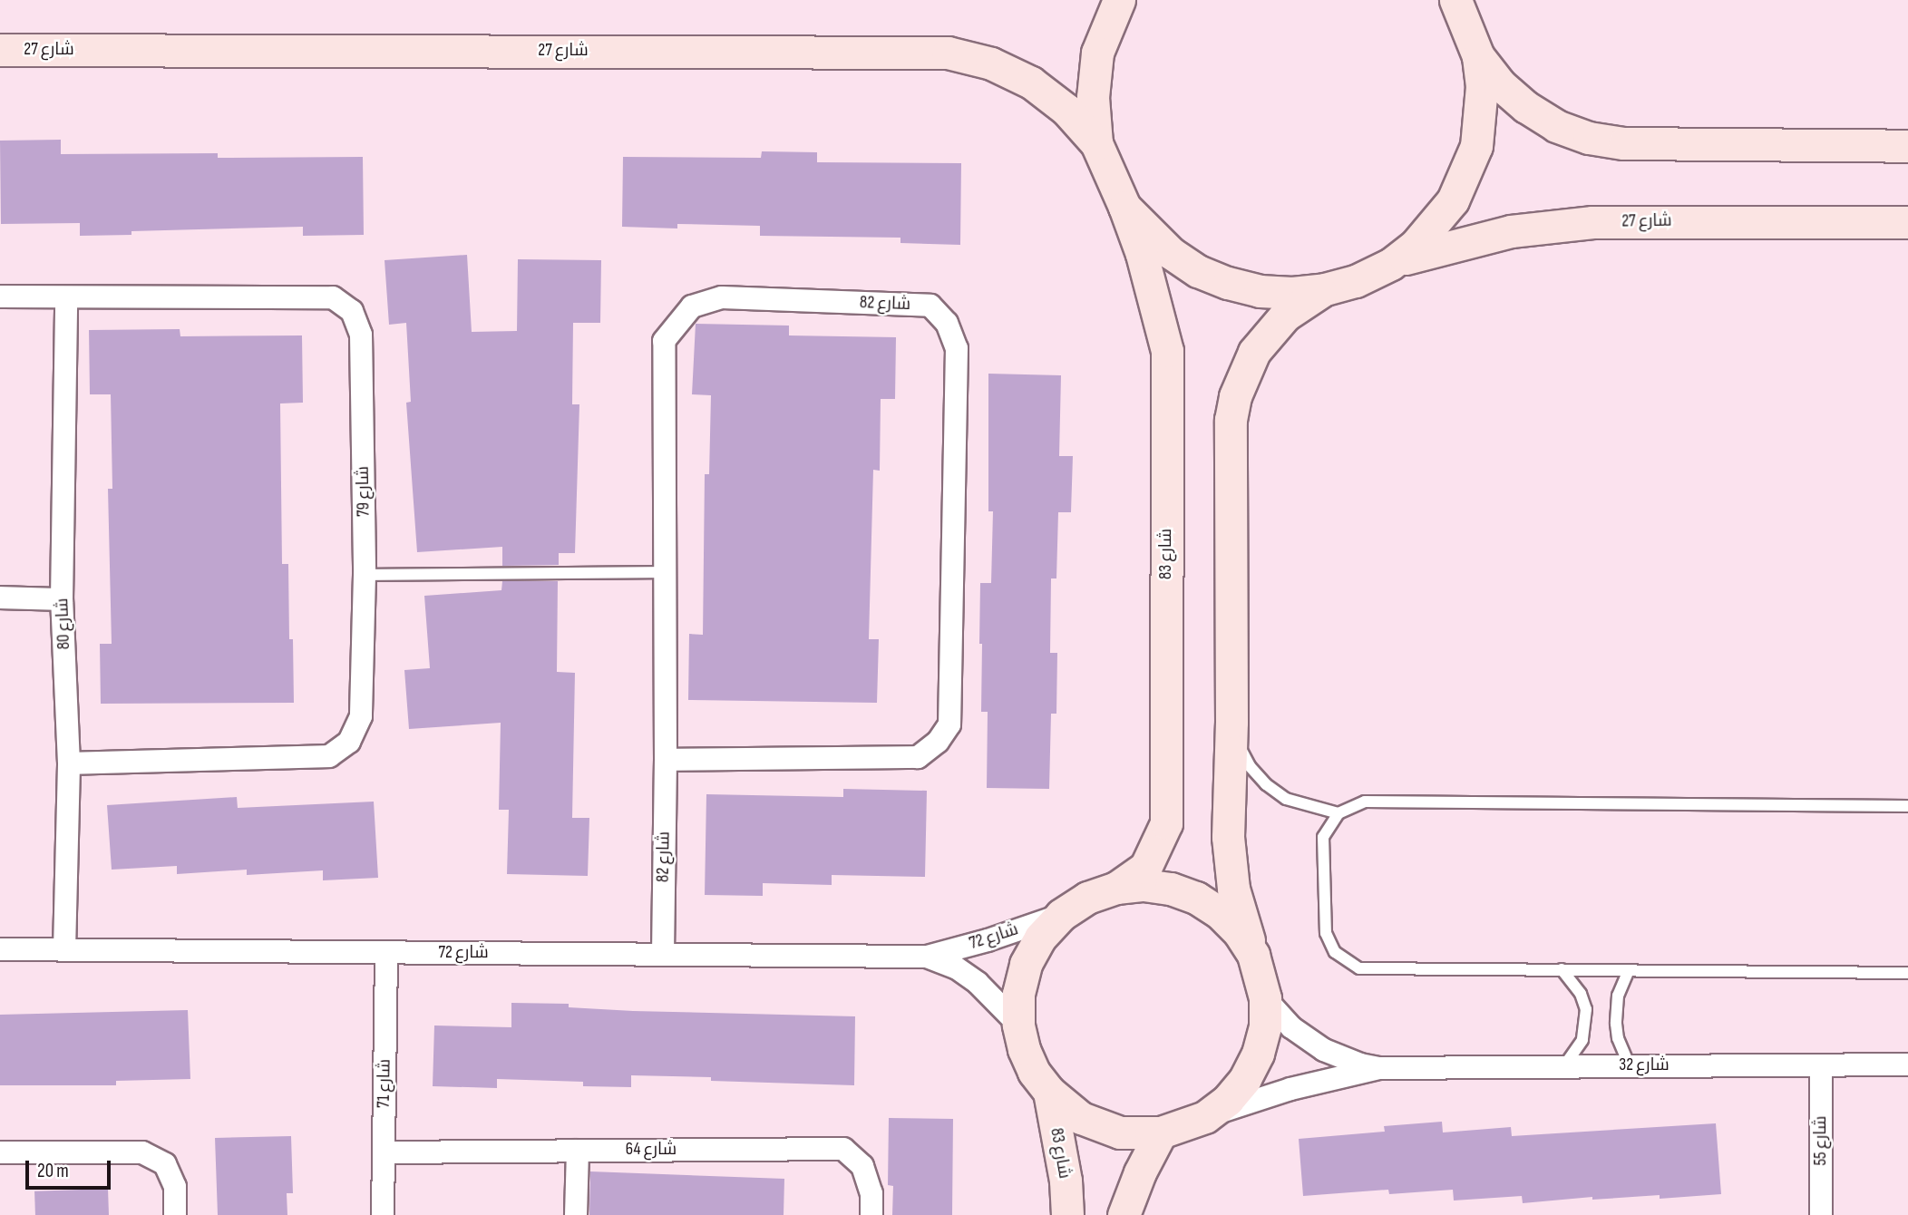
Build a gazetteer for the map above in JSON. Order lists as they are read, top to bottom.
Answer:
{
  "streets": {
    "main road": ["شارع 27", "شارع 83"],
    "street": [
      "شارع 82",
      "شارع 79",
      "شارع 80",
      "شارع 72",
      "شارع 32",
      "شارع 71",
      "شارع 55",
      "شارع 64"
    ]
  },
  "crossings": [
    ["شارع 27", "شارع 83"],
    ["شارع 82", "شارع 72"],
    ["شارع 79", "شارع 80"],
    ["شارع 80", "شارع 72"],
    ["شارع 72", "شارع 71"],
    ["شارع 32", "شارع 55"],
    ["شارع 71", "شارع 64"]
  ],
  "scale_bar": "20 m"
}
